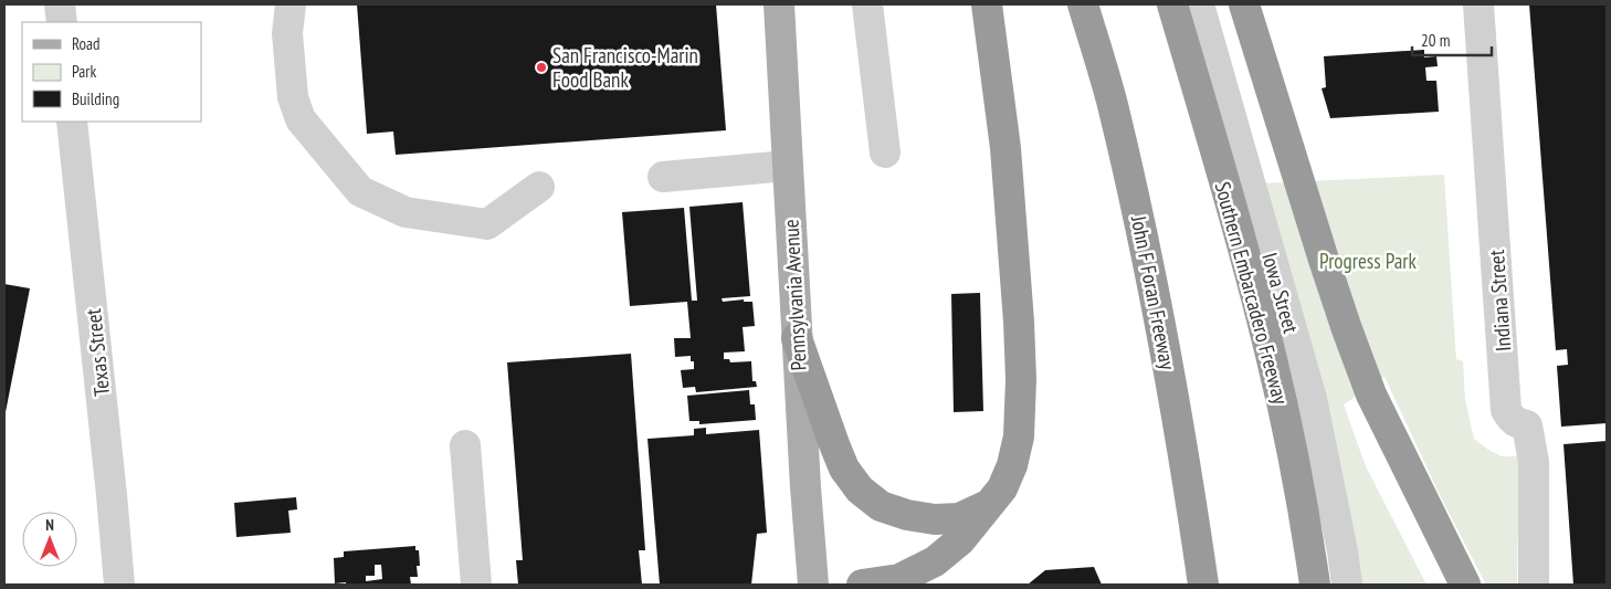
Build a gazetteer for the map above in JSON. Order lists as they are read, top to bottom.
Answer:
{
  "streets": {
    "highway": ["John F Foran Freeway", "Southern Embarcadero Freeway"],
    "main road": ["Pennsylvania Avenue"],
    "street": ["Iowa Street", "Indiana Street", "Texas Street"]
  },
  "parks": ["Progress Park"],
  "places": ["San Francisco-Marin Food Bank"],
  "legend": ["Road", "Park", "Building"],
  "scale_bar": "20 m",
  "north": "top"
}
